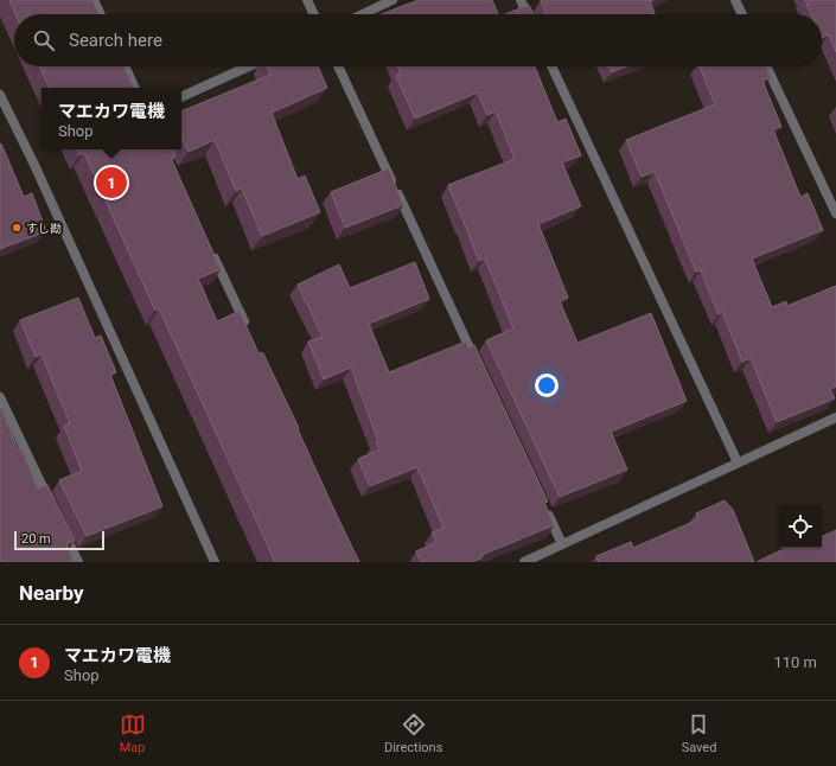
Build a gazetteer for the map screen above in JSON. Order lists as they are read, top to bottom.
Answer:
{
  "places": ["すし勘"],
  "scale_bar": "20 m",
  "page": {
    "search": "Search here",
    "popup": ["マエカワ電機", "Shop"],
    "pins": "1",
    "scale": "20 m",
    "heading": "Nearby",
    "list": [
      {
        "mark": "1",
        "name": "マエカワ電機",
        "note": "Shop",
        "value": "110 m"
      }
    ],
    "nav": ["Map", "Directions", "Saved"]
  }
}
